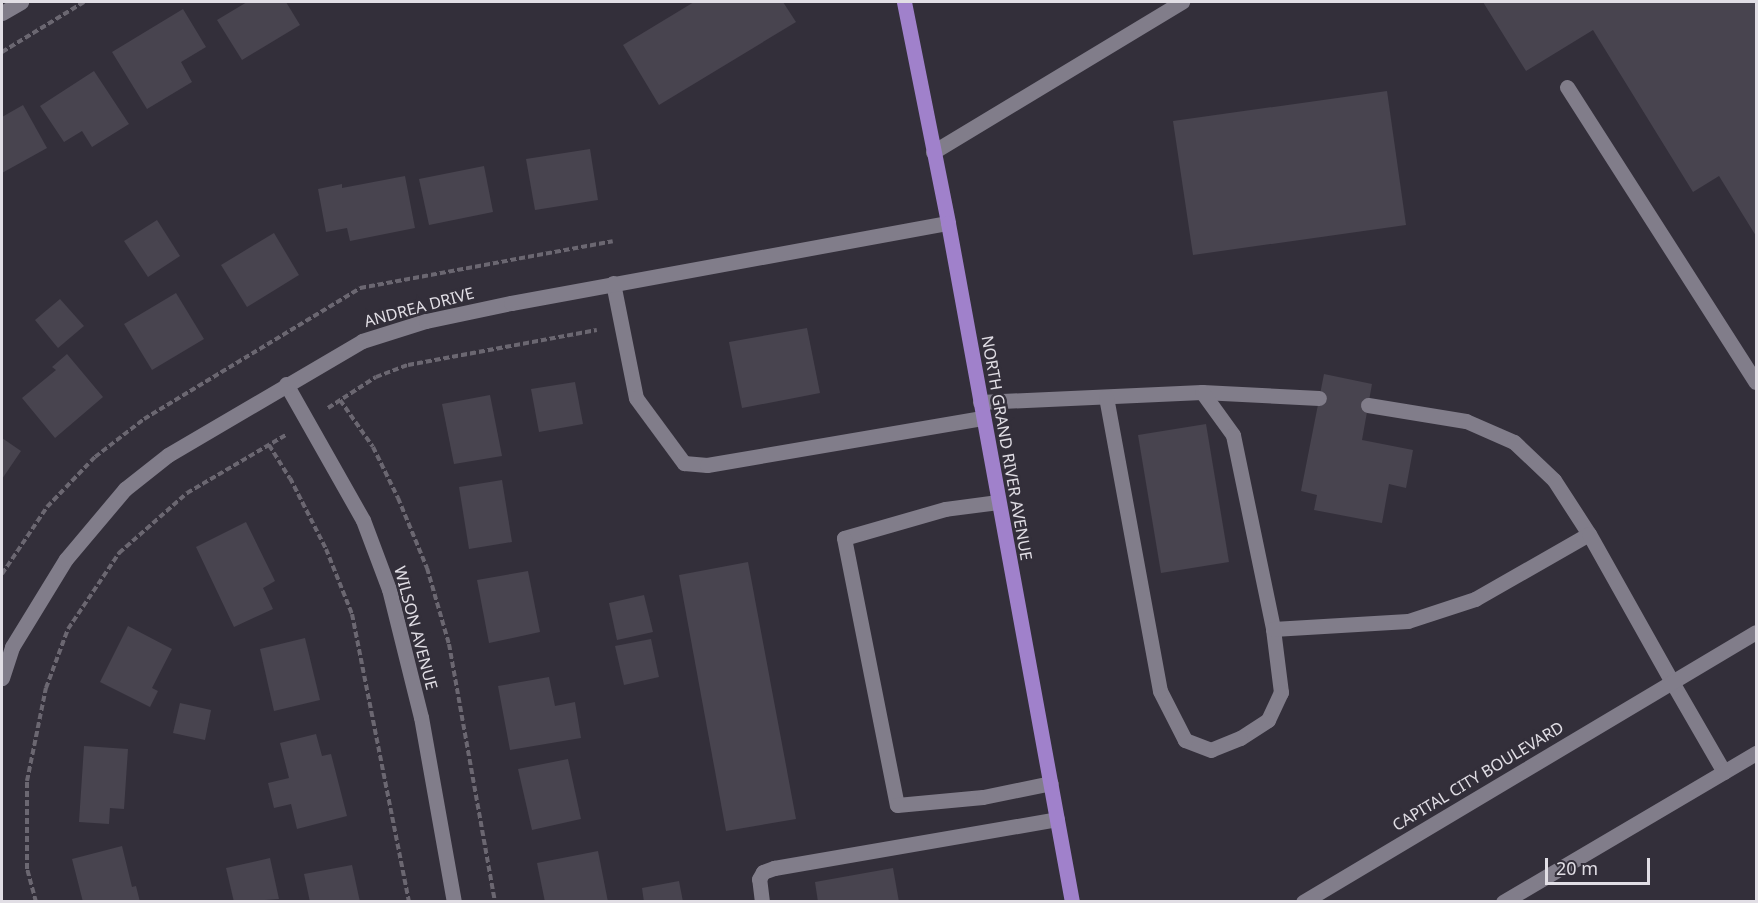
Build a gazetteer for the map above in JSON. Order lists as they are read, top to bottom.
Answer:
{
  "streets": {
    "main road": ["NORTH GRAND RIVER AVENUE"],
    "street": ["ANDREA DRIVE", "WILSON AVENUE", "CAPITAL CITY BOULEVARD"]
  },
  "crossings": [
    ["ANDREA DRIVE", "NORTH GRAND RIVER AVENUE"],
    ["ANDREA DRIVE", "WILSON AVENUE"]
  ],
  "scale_bar": "20 m"
}
